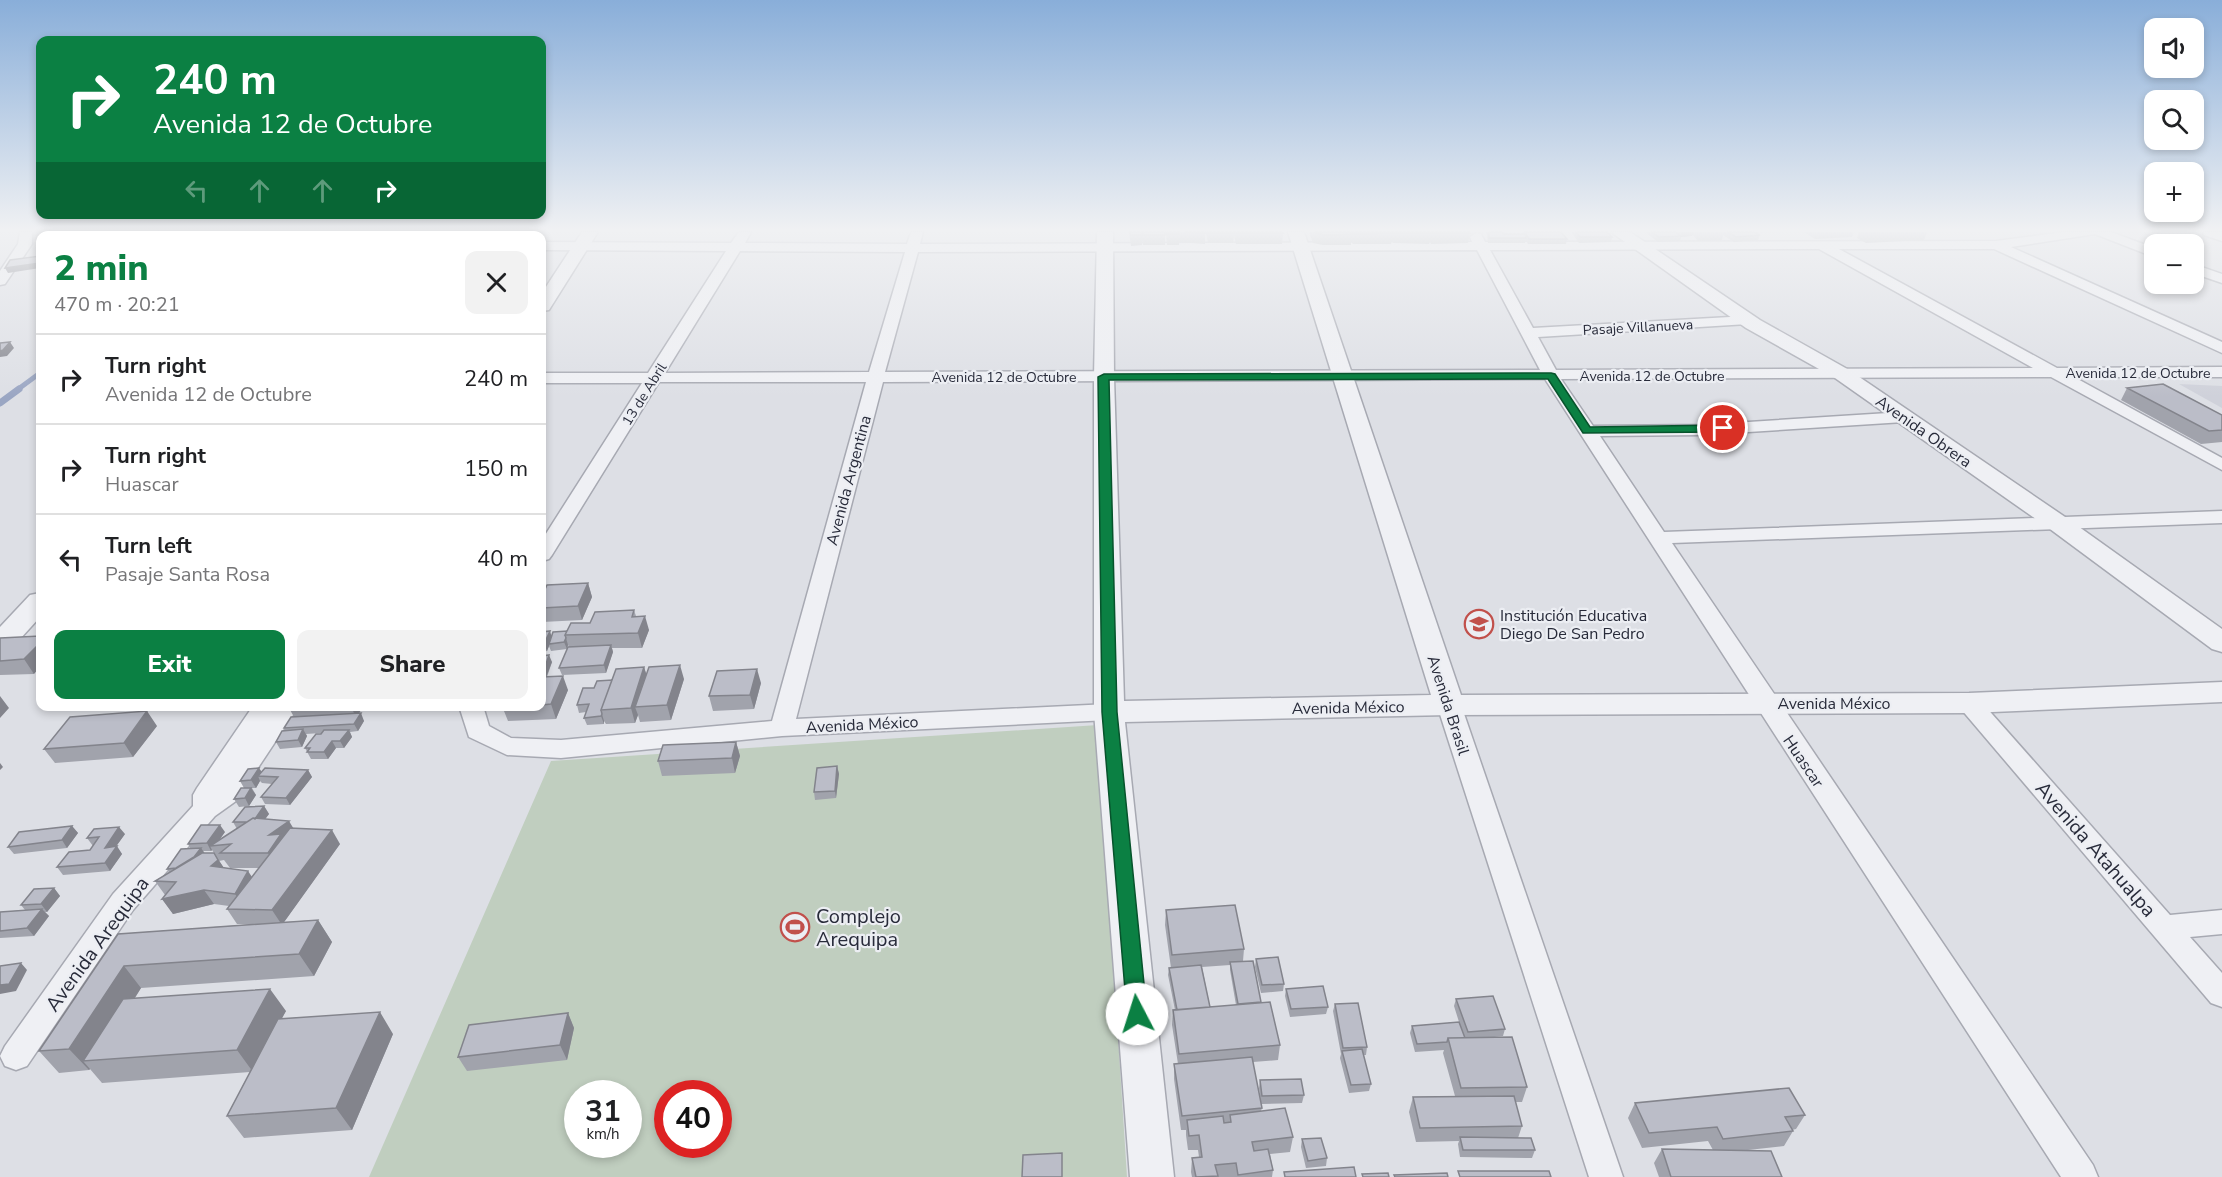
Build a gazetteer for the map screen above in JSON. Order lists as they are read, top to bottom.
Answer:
{
  "streets": {
    "street": [
      "Pasaje Villanueva",
      "Avenida 12 de Octubre",
      "13 de Abril",
      "Avenida Obrera",
      "Avenida Argentina",
      "Avenida México",
      "Avenida Brasil",
      "Huascar",
      "Avenida Atahualpa",
      "Avenida Arequipa"
    ]
  },
  "crossings": [
    ["Pasaje Villanueva", "Avenida Obrera"],
    ["Pasaje Villanueva", "Huascar"],
    ["Avenida 12 de Octubre", "13 de Abril"],
    ["Avenida 12 de Octubre", "Avenida Obrera"],
    ["Avenida 12 de Octubre", "Avenida Argentina"],
    ["Avenida 12 de Octubre", "Avenida Brasil"],
    ["Avenida 12 de Octubre", "Huascar"],
    ["Avenida Argentina", "Avenida México"],
    ["Avenida México", "Avenida Brasil"],
    ["Avenida México", "Huascar"],
    ["Avenida México", "Avenida Atahualpa"]
  ],
  "places": {
    "school or university": ["Institución Educativa Diego De San Pedro"],
    "sports": ["Complejo Arequipa"]
  },
  "page": {
    "map_buttons": ["+", "−"],
    "turn": ["240 m", "Avenida 12 de Octubre"],
    "heading": ["2 min", "470 m · 20:21"],
    "list": [
      {
        "name": "Turn right",
        "note": "Avenida 12 de Octubre",
        "value": "240 m"
      },
      {
        "name": "Turn right",
        "note": "Huascar",
        "value": "150 m"
      },
      {
        "name": "Turn left",
        "note": "Pasaje Santa Rosa",
        "value": "40 m"
      }
    ],
    "buttons": ["Exit", "Share"],
    "speed": "31 km/h",
    "limit": "40"
  }
}
